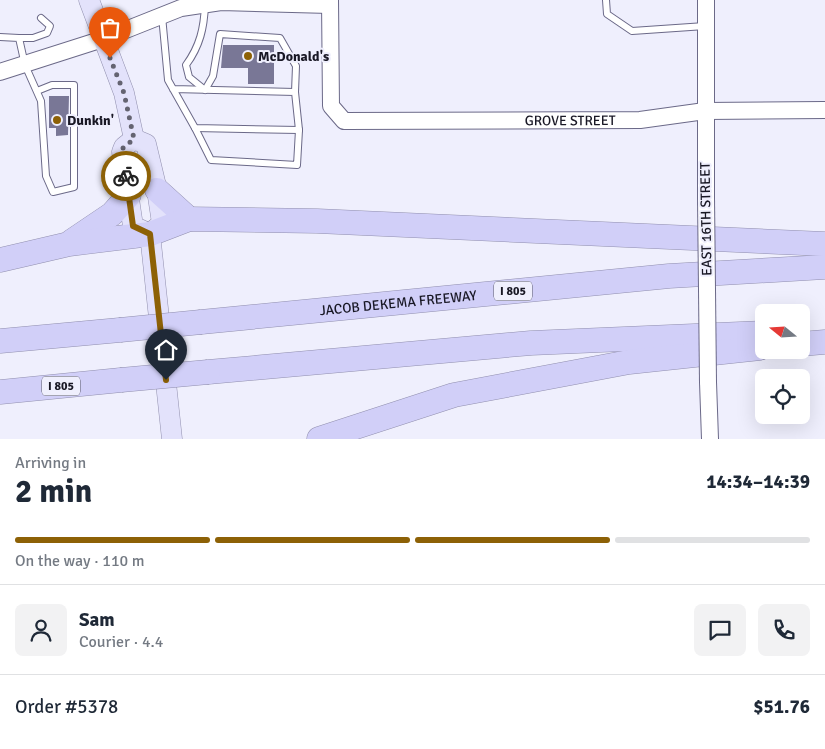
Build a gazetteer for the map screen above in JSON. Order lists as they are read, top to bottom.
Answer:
{
  "streets": {
    "highway": ["I 805", "JACOB DEKEMA FREEWAY"],
    "street": ["GROVE STREET", "EAST 16TH STREET"]
  },
  "crossings": [
    ["GROVE STREET", "EAST 16TH STREET"]
  ],
  "places": ["McDonald's", "Dunkin'"],
  "north": "left",
  "page": {
    "heading": ["2 min", "Arriving in", "14:34–14:39"],
    "panel": [
      "Sam",
      "Courier · 4.4",
      "Order #5378",
      "$51.76"
    ],
    "bar": "On the way · 110 m"
  }
}
